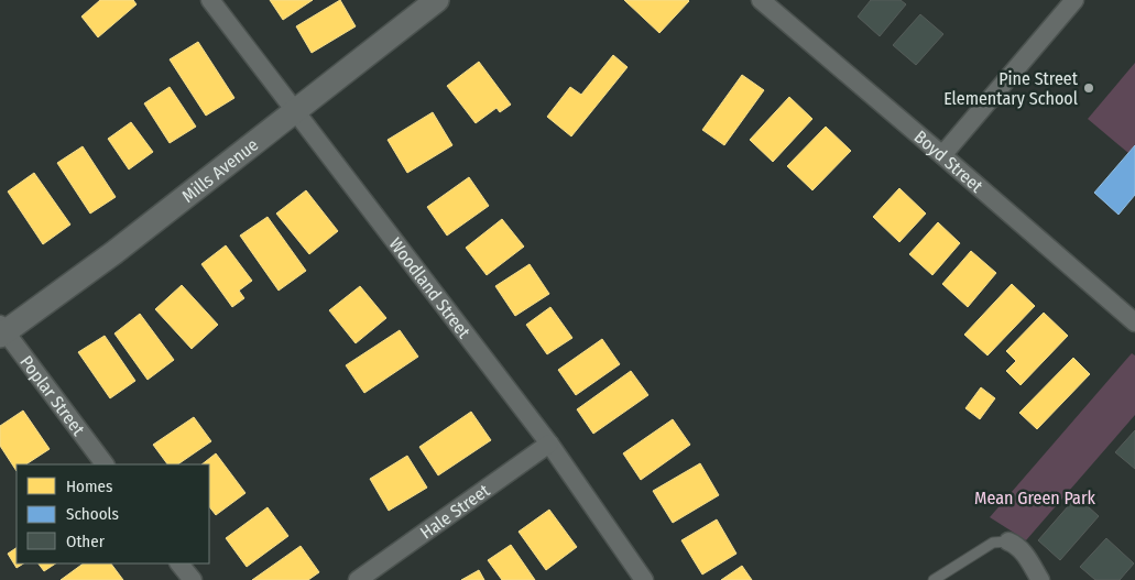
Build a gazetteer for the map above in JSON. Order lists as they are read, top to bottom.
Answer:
{
  "streets": {
    "street": [
      "Boyd Street",
      "Mills Avenue",
      "Woodland Street",
      "Poplar Street",
      "Hale Street"
    ]
  },
  "crossings": [
    ["Mills Avenue", "Woodland Street"],
    ["Mills Avenue", "Poplar Street"],
    ["Woodland Street", "Hale Street"]
  ],
  "parks": ["Mean Green Park"],
  "places": ["Pine Street Elementary School"],
  "legend": ["Homes", "Schools", "Other"]
}
